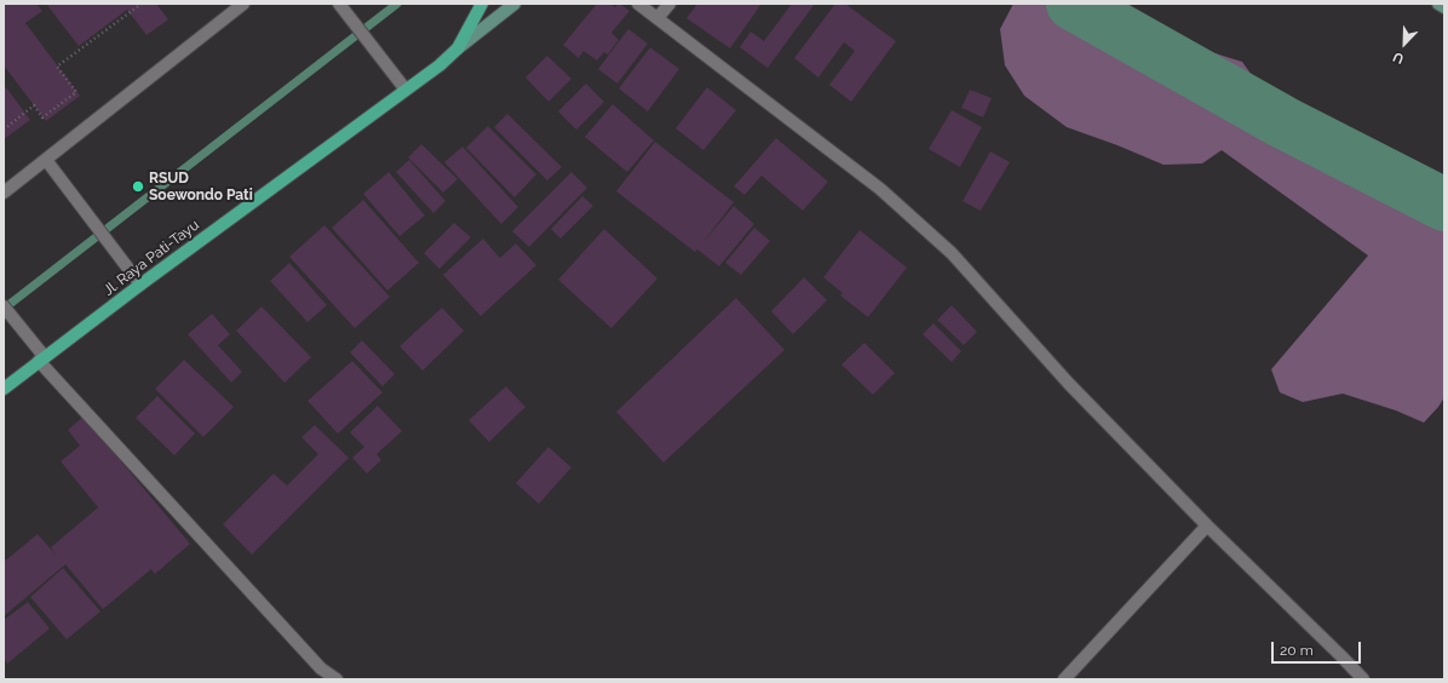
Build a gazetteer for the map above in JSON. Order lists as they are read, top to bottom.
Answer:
{
  "streets": {
    "main road": ["Jl. Raya Pati-Tayu"]
  },
  "places": ["RSUD Soewondo Pati"],
  "scale_bar": "20 m",
  "north": "bottom left"
}
